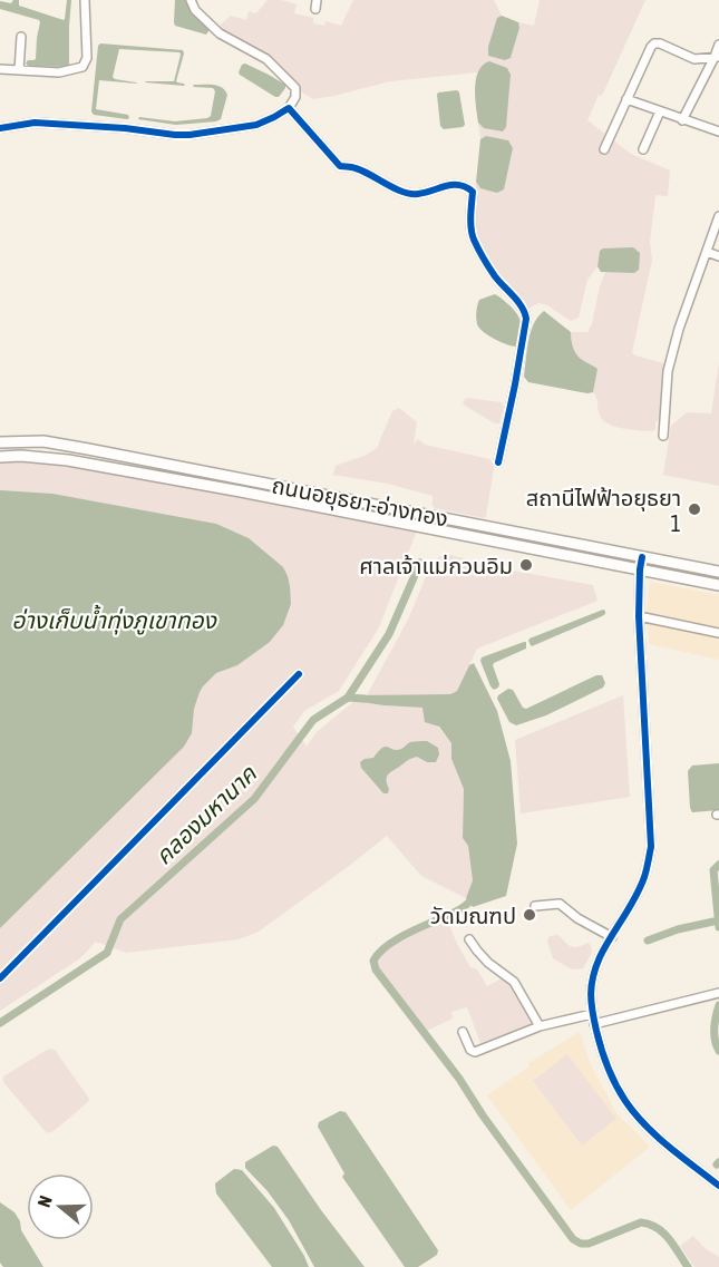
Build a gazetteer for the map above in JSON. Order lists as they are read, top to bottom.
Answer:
{
  "streets": {
    "main road": ["ถนนอยุธยา-อ่างทอง"]
  },
  "water": ["อ่างเก็บน้ำทุ่งภูเขาทอง", "คลองมหานาค"],
  "places": ["สถานีไฟฟ้าอยุธยา 1", "ศาลเจ้าแม่กวนอิม", "วัดมณฑป"],
  "north": "left"
}
